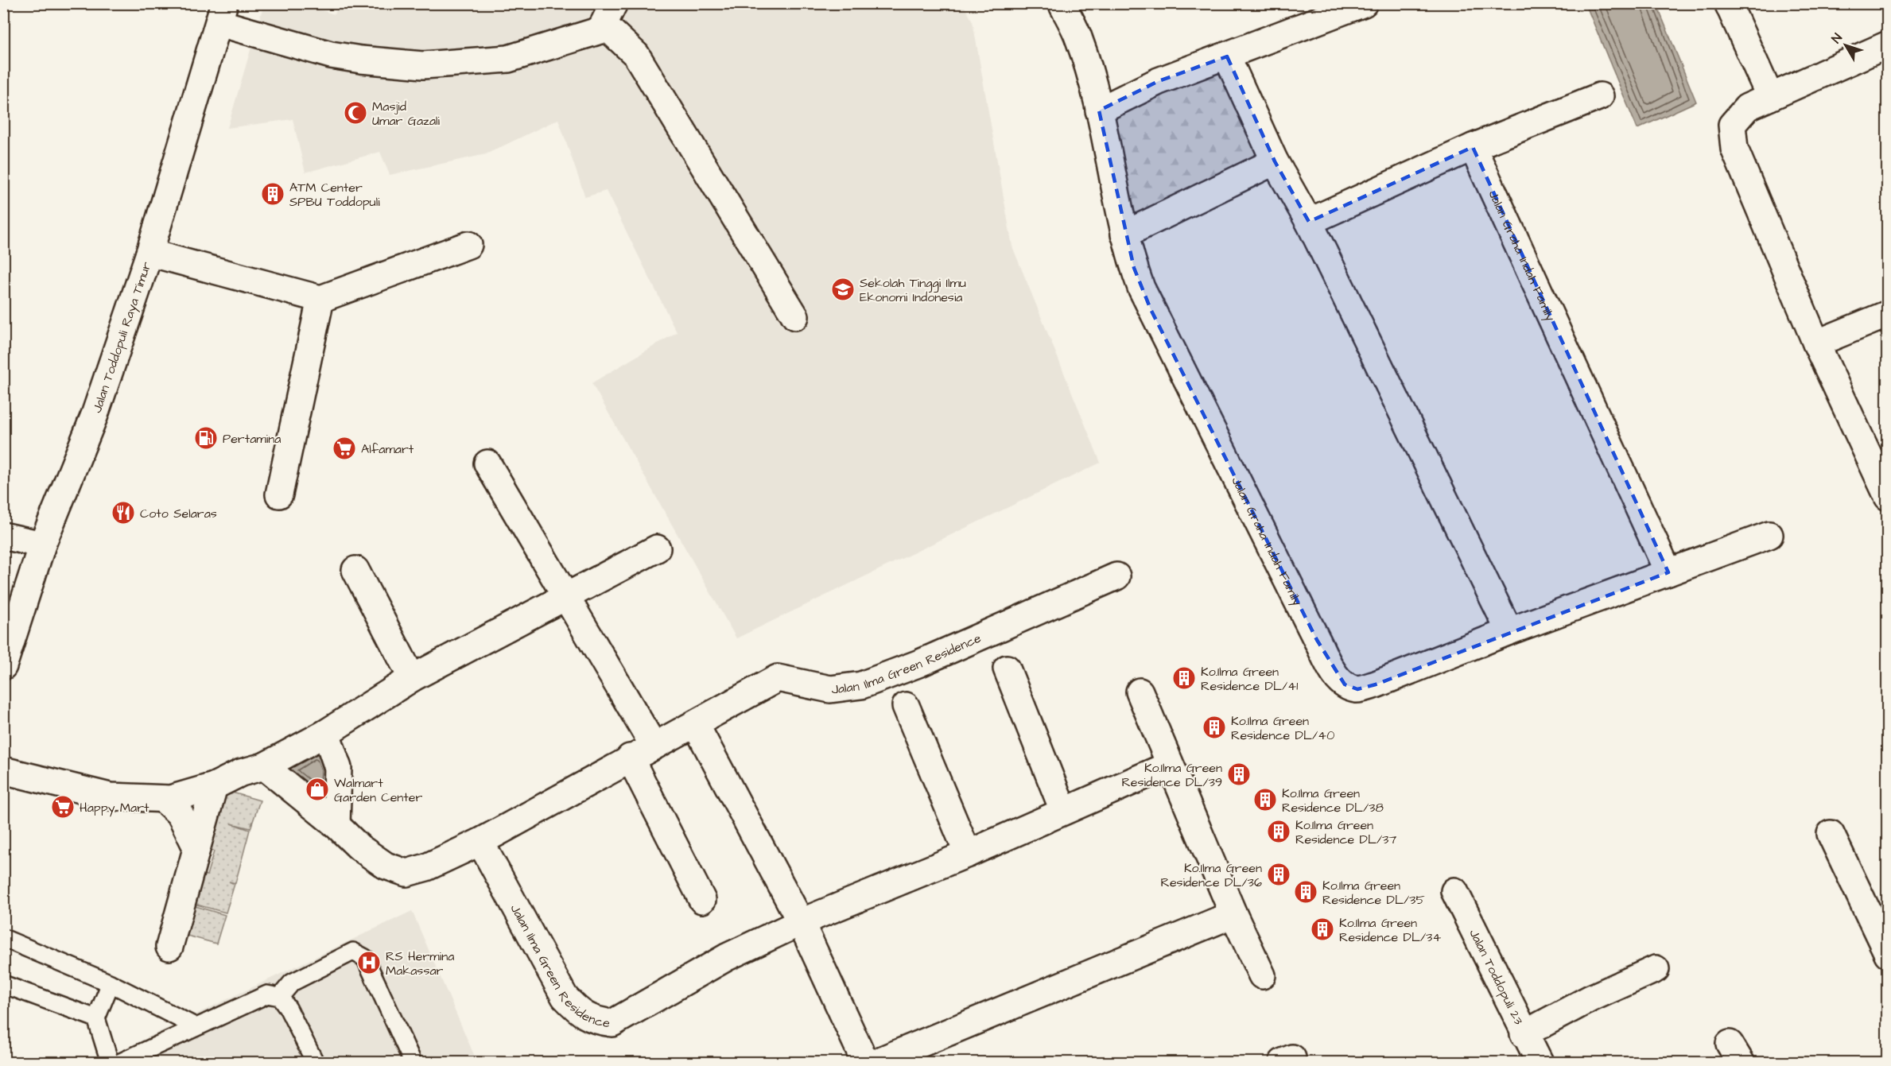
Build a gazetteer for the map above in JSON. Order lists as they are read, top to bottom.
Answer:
{
  "streets": {
    "street": [
      "Jalan Graha Indah Family",
      "Jalan Toddopuli Raya Timur",
      "Jalan Ilma Green Residence",
      "Jalan Toddopuli 23"
    ]
  },
  "places": {
    "mosque": ["Masjid Umar Gazali"],
    "building": [
      "ATM Center SPBU Toddopuli",
      "Ko.Ilma Green Residence DL/41",
      "Ko.Ilma Green Residence DL/40",
      "Ko.Ilma Green Residence DL/39",
      "Ko.Ilma Green Residence DL/38",
      "Ko.Ilma Green Residence DL/37",
      "Ko.Ilma Green Residence DL/36",
      "Ko.Ilma Green Residence DL/35",
      "Ko.Ilma Green Residence DL/34"
    ],
    "school or university": ["Sekolah Tinggi Ilmu Ekonomi Indonesia"],
    "fuel station": ["Pertamina"],
    "supermarket": ["Alfamart", "Happy Mart"],
    "restaurant": ["Coto Selaras"],
    "shop": ["Walmart Garden Center"],
    "hospital": ["RS Hermina Makassar"]
  },
  "north": "top left"
}
